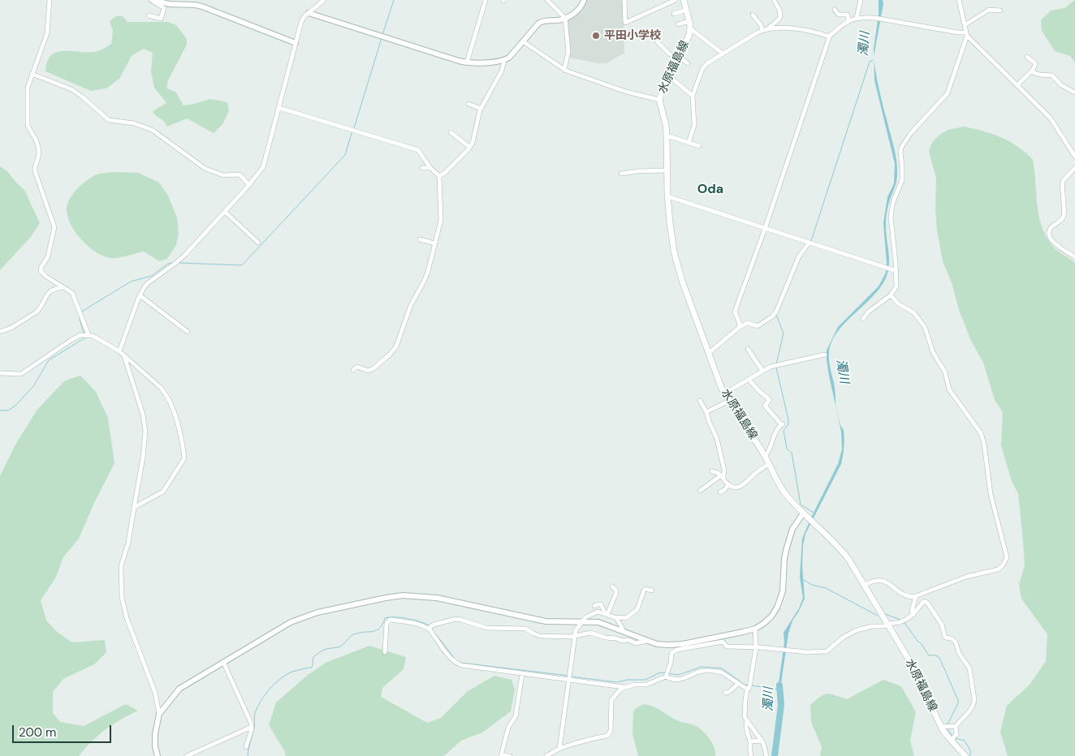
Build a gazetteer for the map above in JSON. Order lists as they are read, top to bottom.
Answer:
{
  "streets": {
    "main road": ["水原福島線"]
  },
  "districts": ["Oda"],
  "water": ["濁川"],
  "places": ["平田小学校"],
  "scale_bar": "200 m"
}
